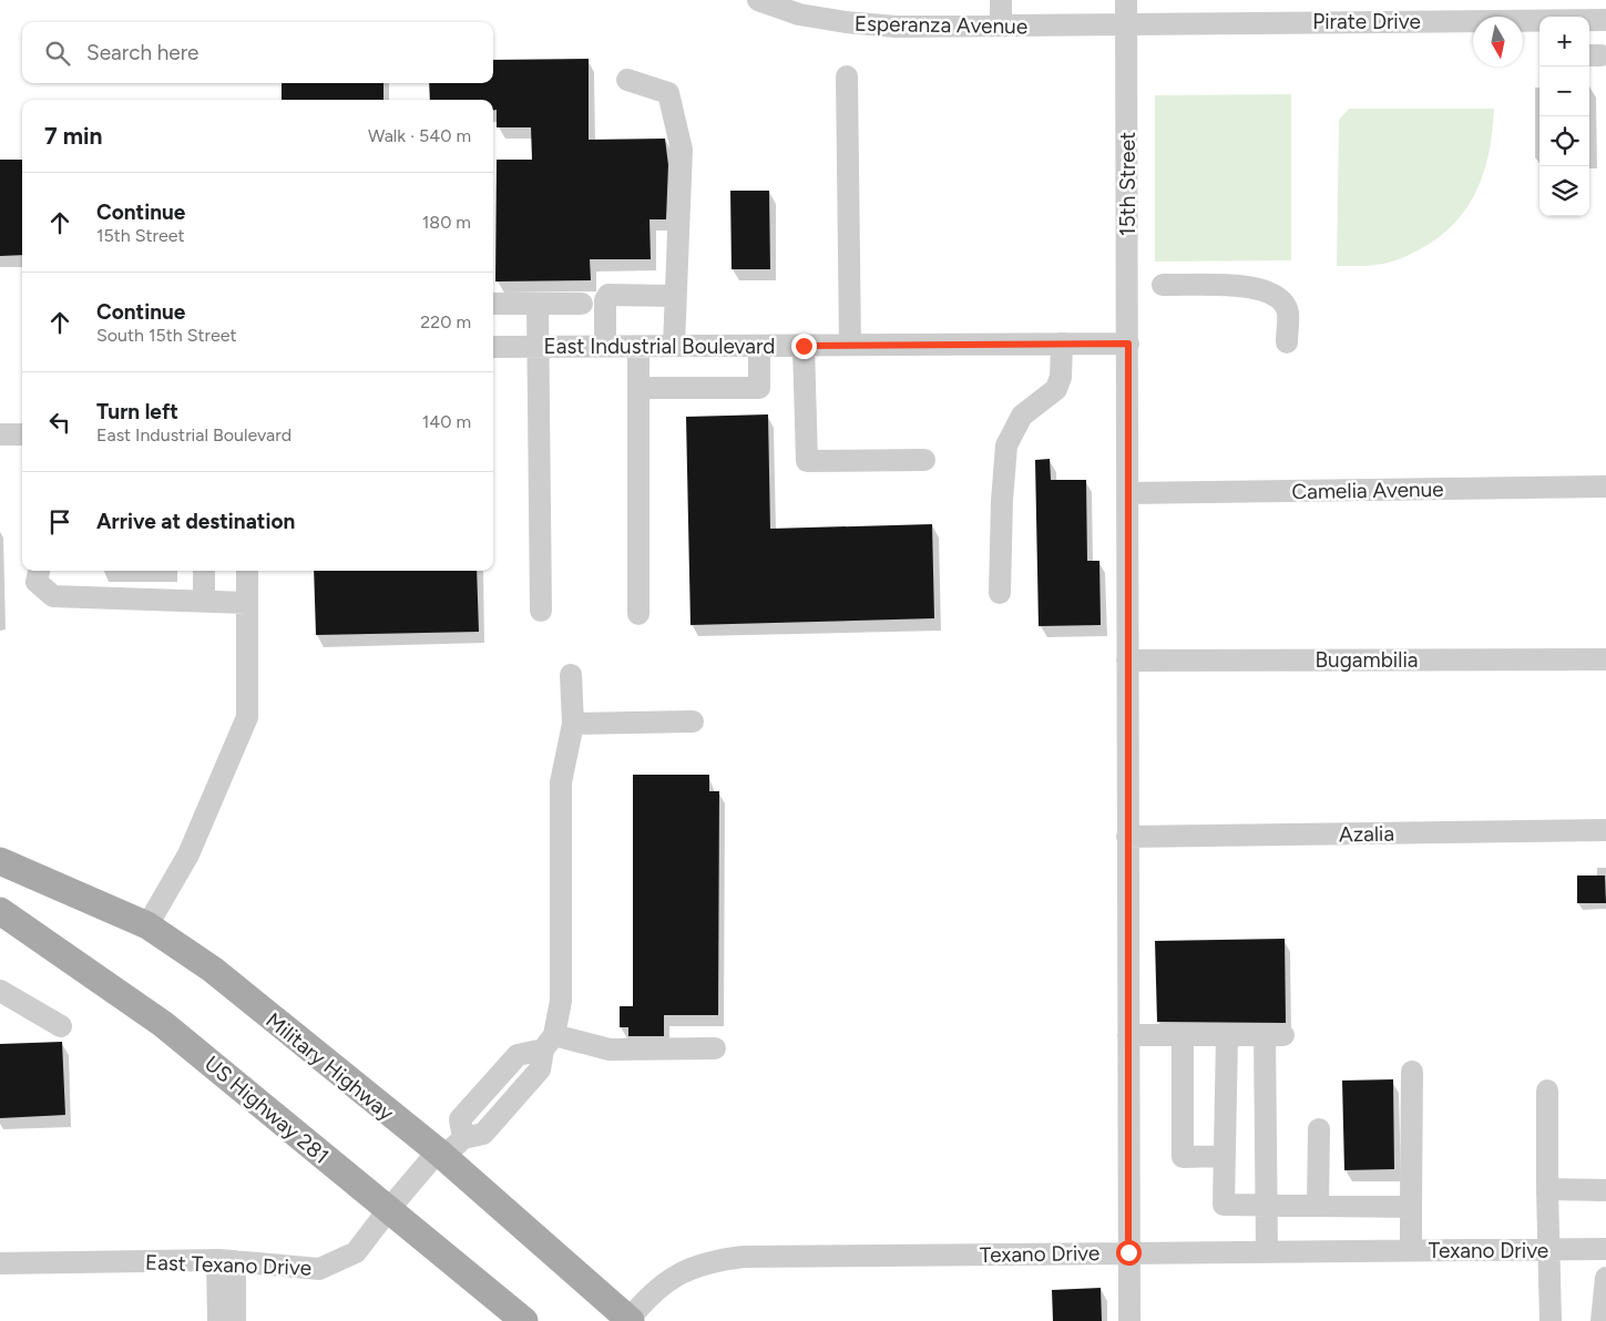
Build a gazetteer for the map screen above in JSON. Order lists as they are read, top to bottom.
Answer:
{
  "streets": {
    "main road": ["Military Highway", "US Highway 281"],
    "street": [
      "Pirate Drive",
      "Esperanza Avenue",
      "15th Street",
      "East Industrial Boulevard",
      "Camelia Avenue",
      "Bugambilia",
      "Azalia",
      "Texano Drive",
      "East Texano Drive"
    ]
  },
  "crossings": [
    ["Pirate Drive", "Esperanza Avenue"],
    ["Pirate Drive", "15th Street"],
    ["Esperanza Avenue", "15th Street"],
    ["15th Street", "East Industrial Boulevard"],
    ["15th Street", "Camelia Avenue"],
    ["15th Street", "Bugambilia"],
    ["15th Street", "Azalia"],
    ["Military Highway", "Texano Drive"],
    ["Military Highway", "East Texano Drive"],
    ["US Highway 281", "East Texano Drive"]
  ],
  "north": "bottom",
  "page": {
    "map_buttons": ["+", "−"],
    "search": "Search here",
    "heading": ["7 min", "Walk · 540 m"],
    "list": [
      ["Continue", "15th Street", "180 m"],
      ["Continue", "South 15th Street", "220 m"],
      ["Turn left", "East Industrial Boulevard", "140 m"],
      "Arrive at destination"
    ]
  }
}
